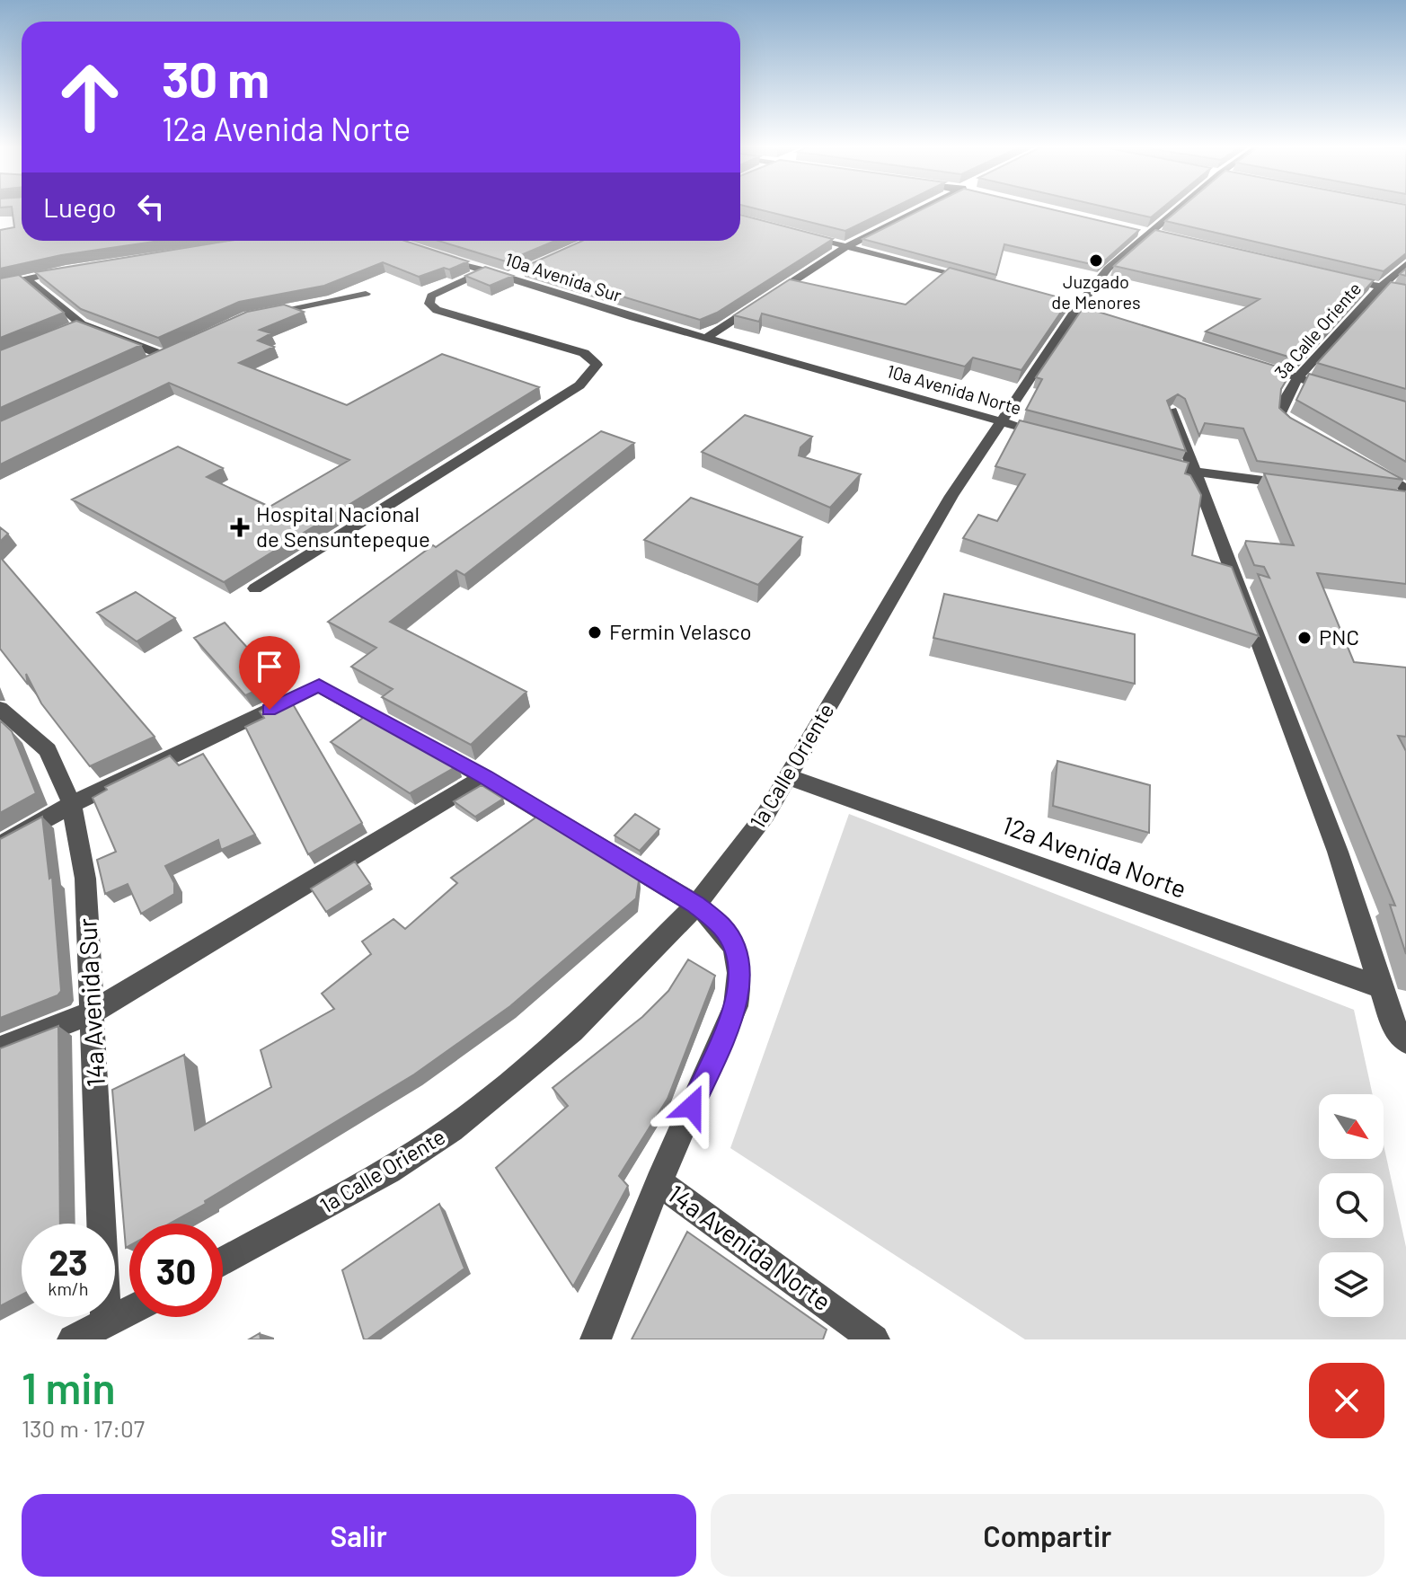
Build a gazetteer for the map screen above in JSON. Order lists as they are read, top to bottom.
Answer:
{
  "streets": {
    "street": [
      "10a Avenida Sur",
      "3a Calle Oriente",
      "10a Avenida Norte",
      "1a Calle Oriente",
      "12a Avenida Norte",
      "14a Avenida Sur",
      "14a Avenida Norte"
    ]
  },
  "crossings": [
    ["10a Avenida Sur", "10a Avenida Norte"],
    ["10a Avenida Norte", "1a Calle Oriente"],
    ["1a Calle Oriente", "12a Avenida Norte"]
  ],
  "places": {
    "other": ["Juzgado de Menores", "Fermin Velasco", "PNC"],
    "health": ["Hospital Nacional de Sensuntepeque"]
  },
  "north": "bottom right",
  "page": {
    "turn": ["30 m", "12a Avenida Norte"],
    "then": "Luego",
    "speed": "23 km/h",
    "limit": "30",
    "heading": ["1 min", "130 m · 17:07"],
    "buttons": ["Salir", "Compartir"]
  }
}
